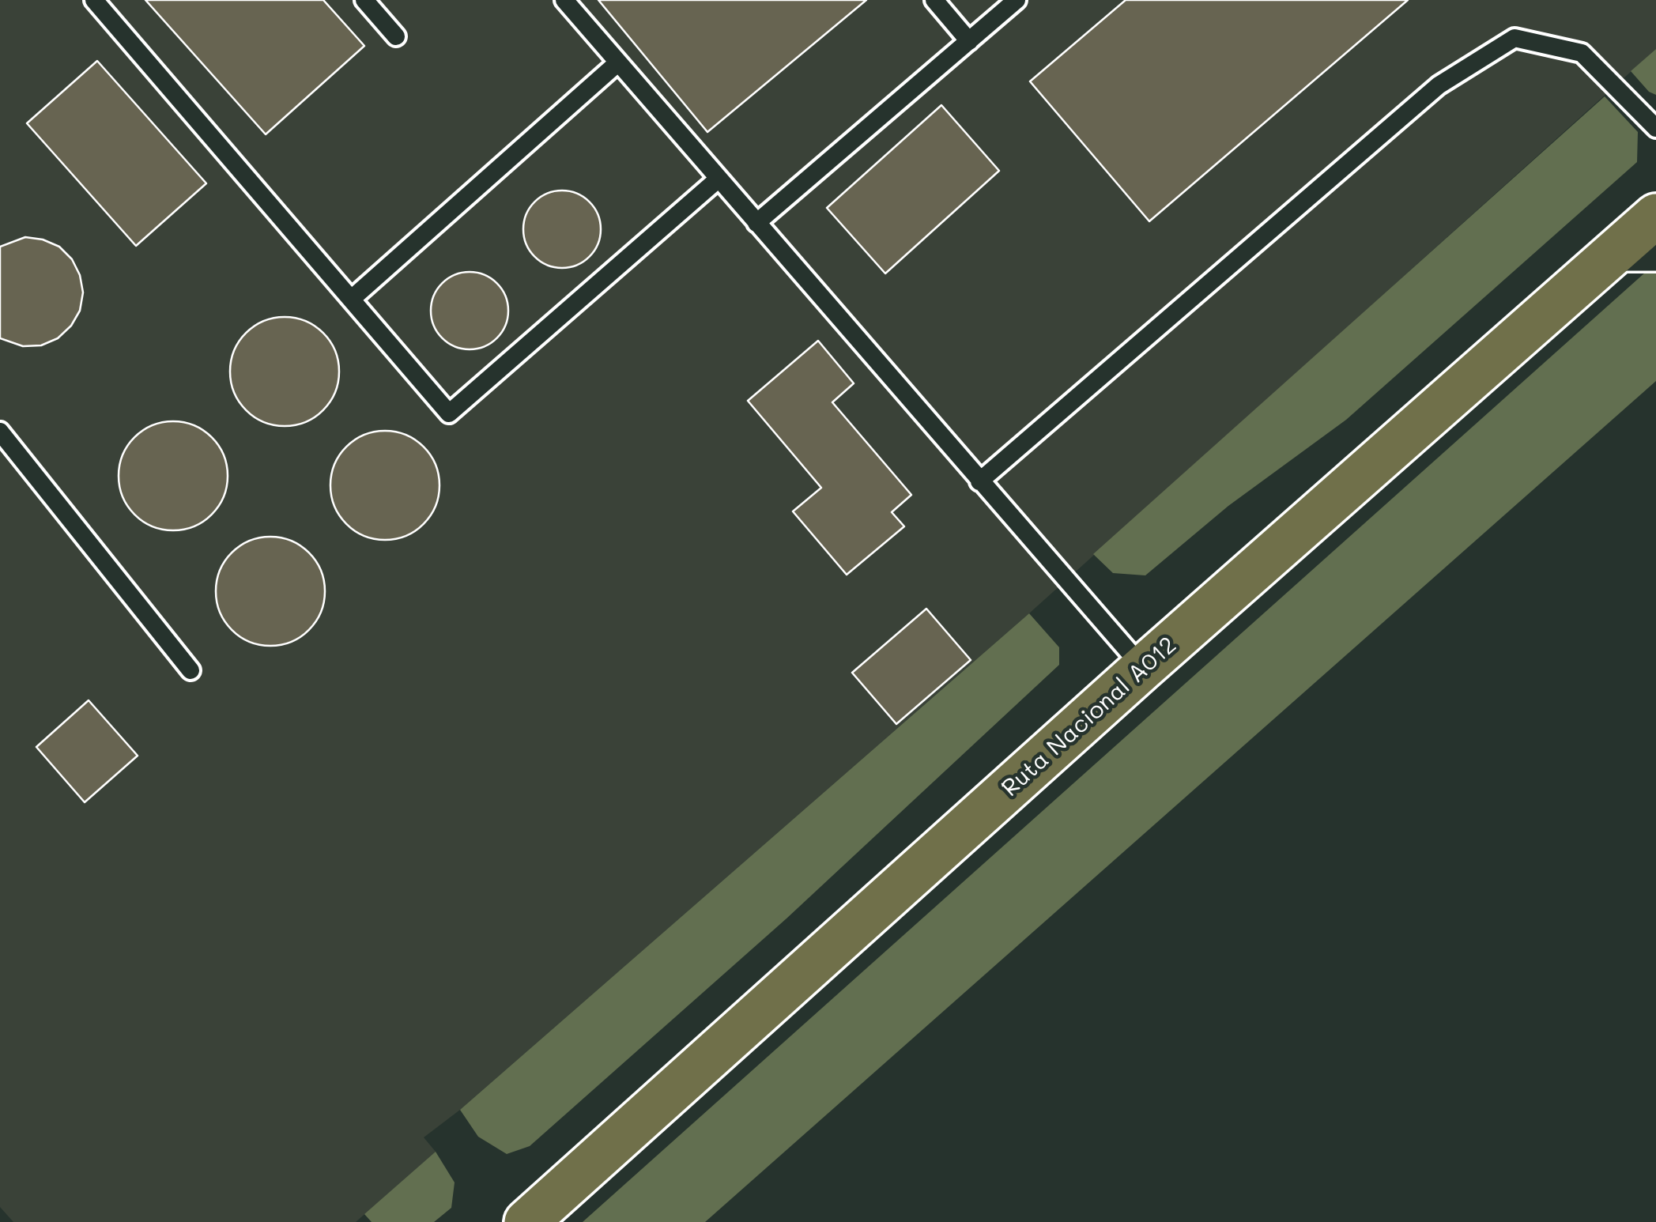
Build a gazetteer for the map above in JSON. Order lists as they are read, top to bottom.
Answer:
{
  "streets": {
    "highway": ["Ruta Nacional A012"]
  }
}
